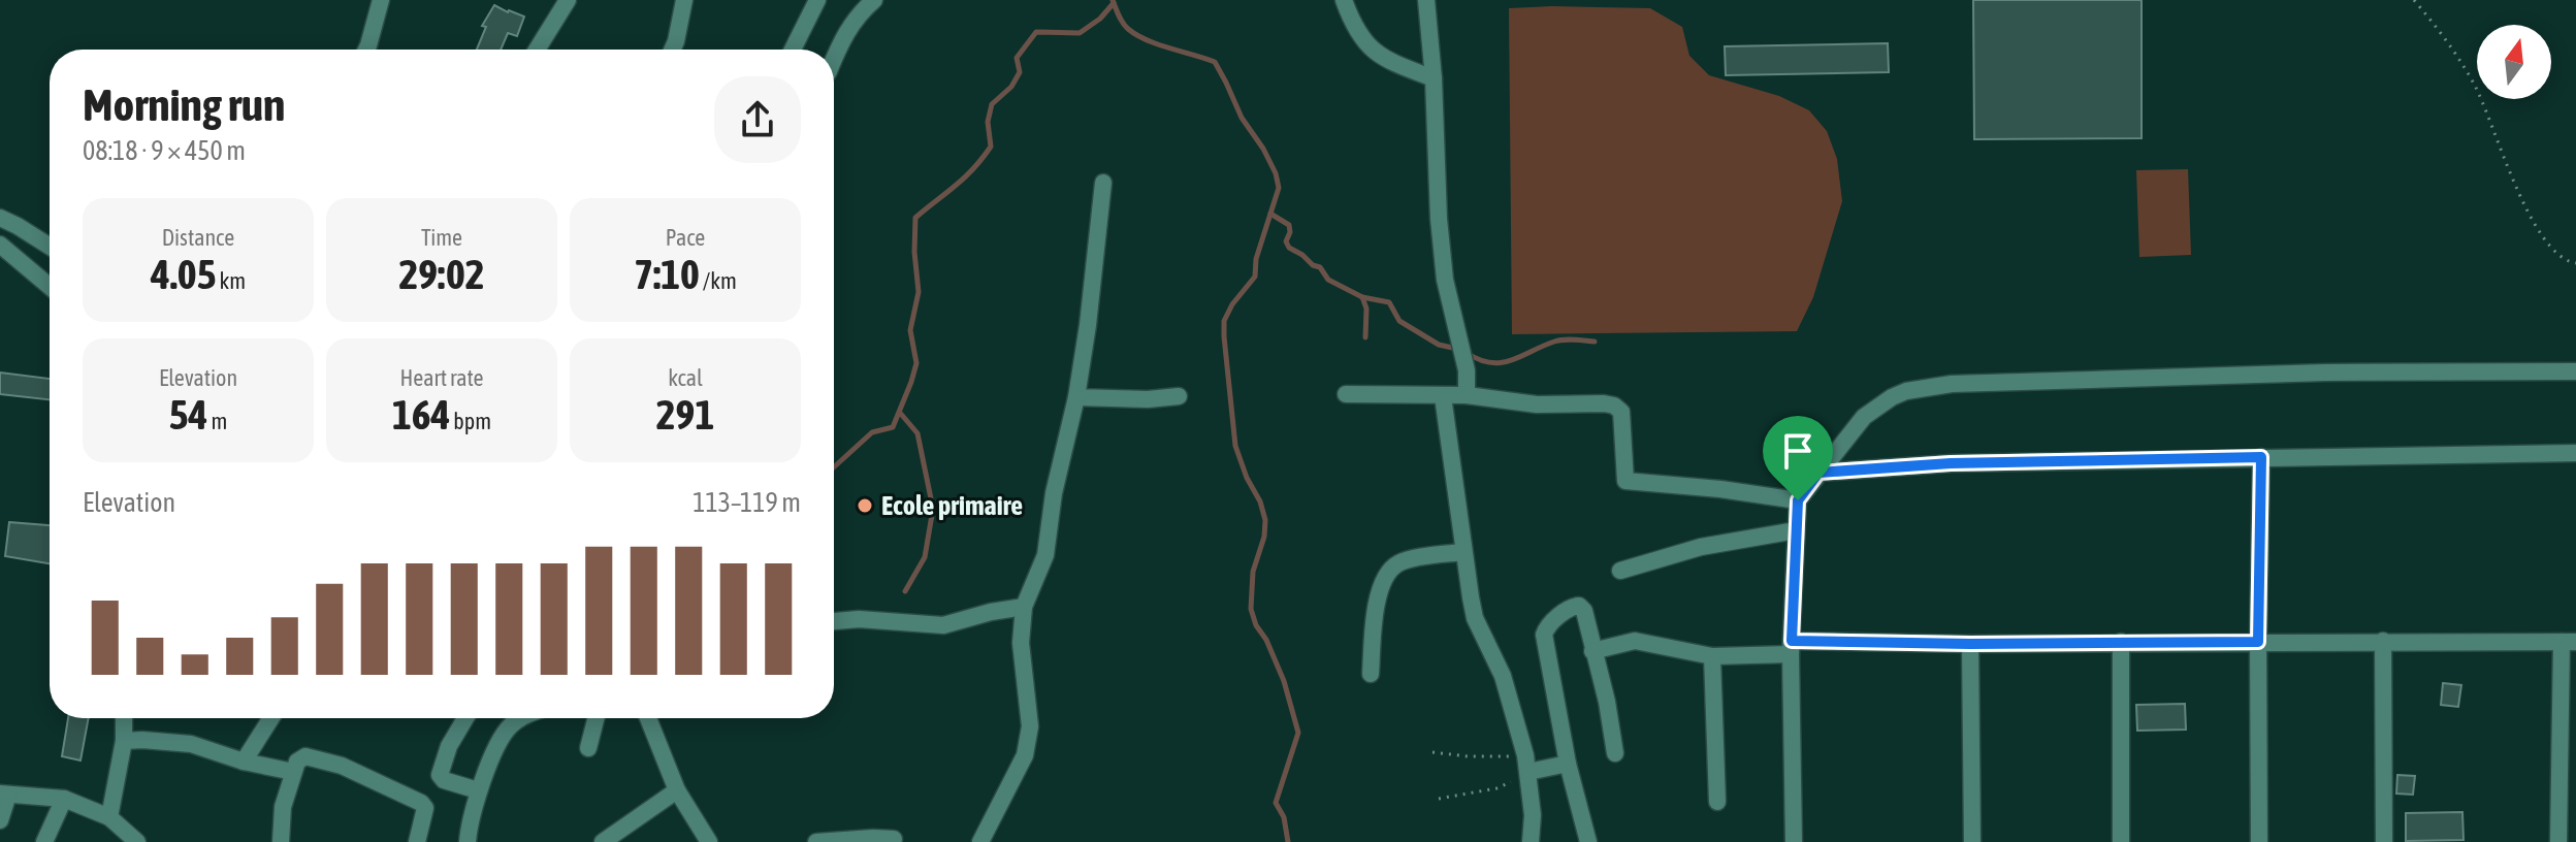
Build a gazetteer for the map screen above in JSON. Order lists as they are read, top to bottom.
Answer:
{
  "places": ["Ecole primaire"],
  "north": "top",
  "page": {
    "heading": ["Morning run", "08:18 · 9 × 450 m"],
    "stats": [
      ["Distance", "4.05 km"],
      ["Time", "29:02"],
      ["Pace", "7:10 /km"],
      ["Elevation", "54 m"],
      ["Heart rate", "164 bpm"],
      ["kcal", "291"]
    ],
    "chart": ["Elevation", "113–119 m"]
  }
}
